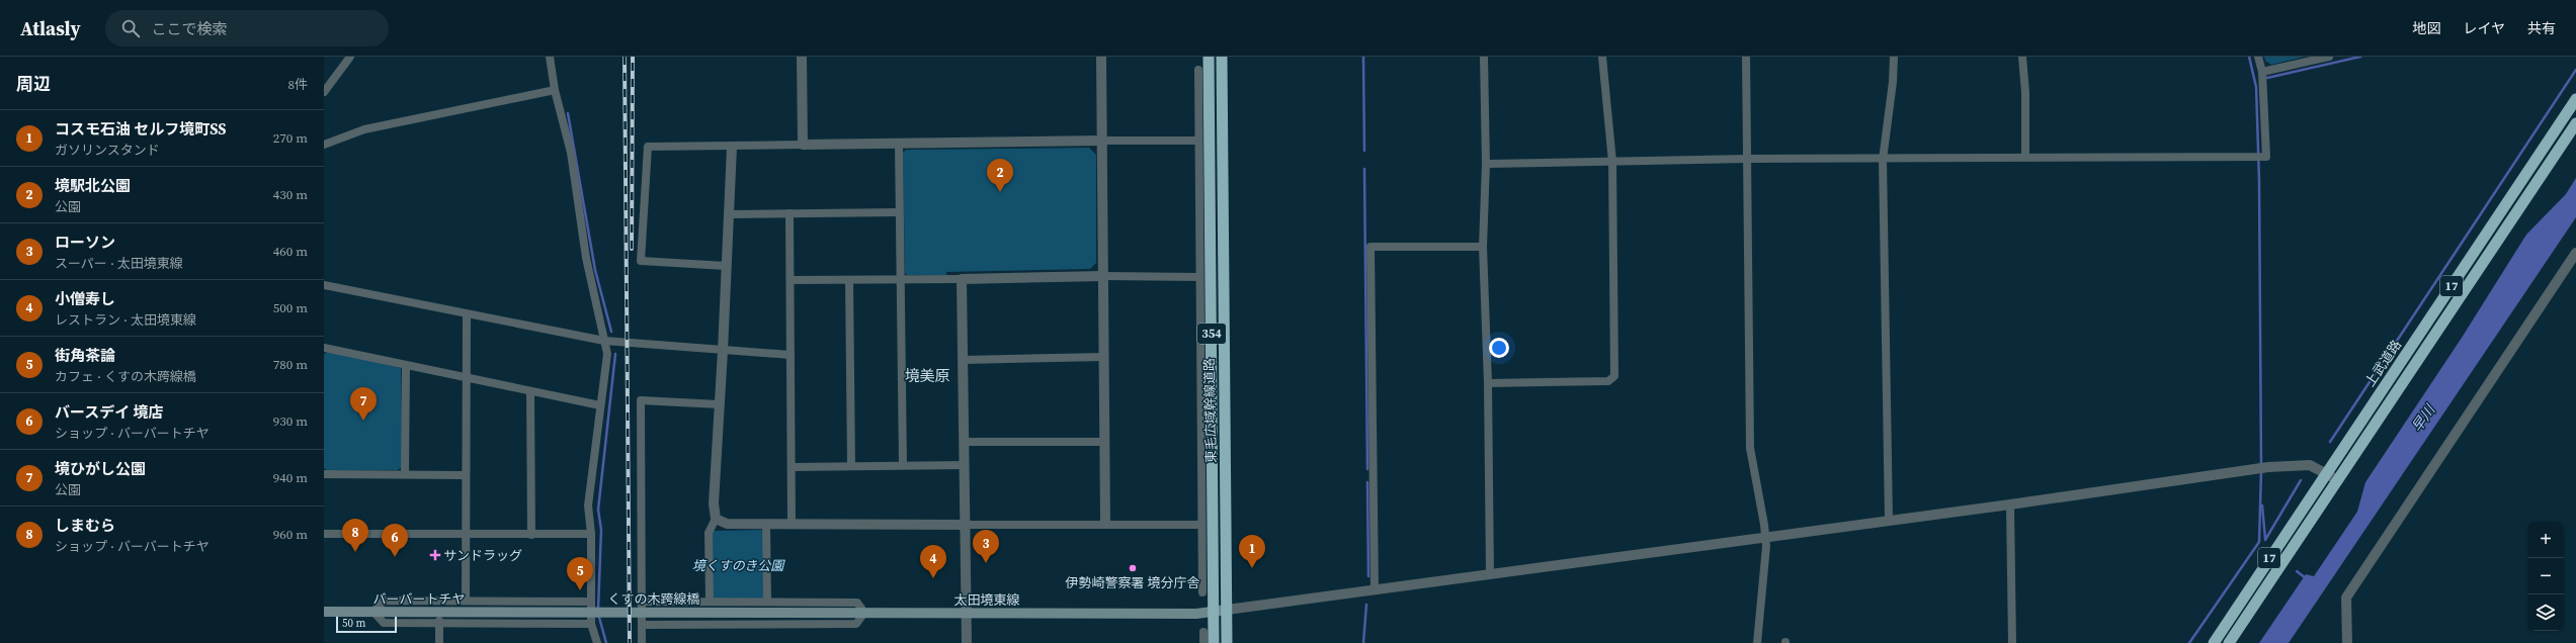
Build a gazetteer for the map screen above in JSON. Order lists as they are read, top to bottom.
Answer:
{
  "streets": {
    "highway": [
      "17",
      "354",
      "上武道路",
      "東毛広域幹線道路"
    ],
    "main road": ["バーバートチヤ", "くすの木跨線橋", "太田境東線"]
  },
  "crossings": [
    ["東毛広域幹線道路", "太田境東線"],
    ["バーバートチヤ", "くすの木跨線橋"],
    ["くすの木跨線橋", "太田境東線"]
  ],
  "districts": ["境美原"],
  "water": ["早川"],
  "parks": ["境くすのき公園"],
  "places": {
    "health": ["サンドラッグ"],
    "other": ["伊勢崎警察署 境分庁舎"]
  },
  "scale_bar": "50 m",
  "page": {
    "header": "Atlasly",
    "search": "ここで検索",
    "nav": ["地図", "レイヤ", "共有"],
    "heading": ["周辺", "8件"],
    "list": [
      {
        "mark": "1",
        "name": "コスモ石油 セルフ境町SS",
        "note": "ガソリンスタンド",
        "value": "270 m"
      },
      {
        "mark": "2",
        "name": "境駅北公園",
        "note": "公園",
        "value": "430 m"
      },
      {
        "mark": "3",
        "name": "ローソン",
        "note": "スーパー · 太田境東線",
        "value": "460 m"
      },
      {
        "mark": "4",
        "name": "小僧寿し",
        "note": "レストラン · 太田境東線",
        "value": "500 m"
      },
      {
        "mark": "5",
        "name": "街角茶論",
        "note": "カフェ · くすの木跨線橋",
        "value": "780 m"
      },
      {
        "mark": "6",
        "name": "バースデイ 境店",
        "note": "ショップ · バーバートチヤ",
        "value": "930 m"
      },
      {
        "mark": "7",
        "name": "境ひがし公園",
        "note": "公園",
        "value": "940 m"
      },
      {
        "mark": "8",
        "name": "しまむら",
        "note": "ショップ · バーバートチヤ",
        "value": "960 m"
      }
    ],
    "pins": [
      "2",
      "7",
      "8",
      "6",
      "3",
      "1",
      "4",
      "5"
    ],
    "map_buttons": ["+", "−"],
    "scale": "50 m"
  }
}
